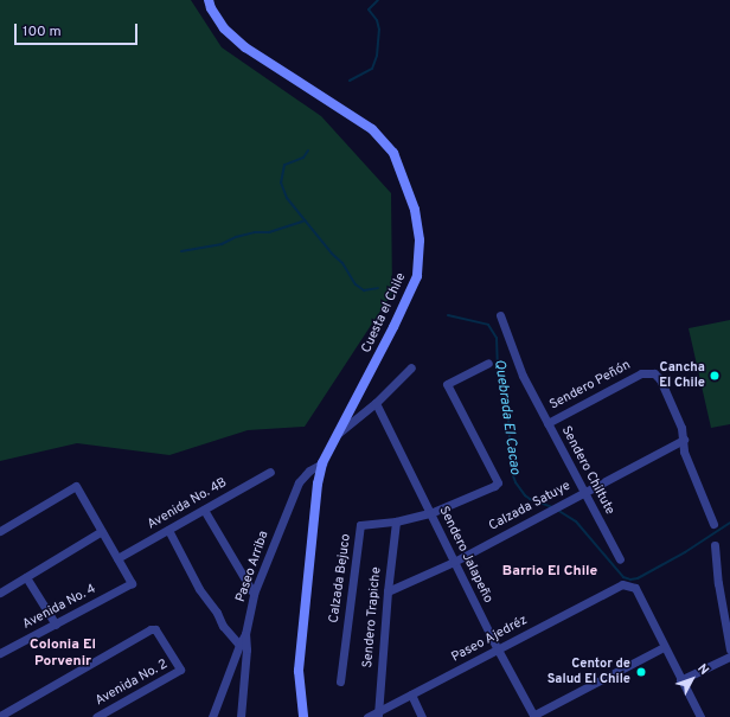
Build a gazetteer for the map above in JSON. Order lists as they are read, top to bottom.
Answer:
{
  "streets": {
    "main road": ["Cuesta el Chile"],
    "street": [
      "Sendero Peñón",
      "Sendero Chiltute",
      "Avenida No. 4B",
      "Calzada Satuye",
      "Sendero Jalapeño",
      "Paseo Arriba",
      "Calzada Bejuco",
      "Avenida No. 4",
      "Sendero Trapiche",
      "Paseo Ajedréz",
      "Avenida No. 2"
    ]
  },
  "crossings": [
    ["Cuesta el Chile", "Paseo Arriba"],
    ["Sendero Peñón", "Sendero Chiltute"],
    ["Sendero Peñón", "Calzada Satuye"],
    ["Sendero Chiltute", "Calzada Satuye"],
    ["Avenida No. 4B", "Avenida No. 4"],
    ["Calzada Satuye", "Sendero Jalapeño"],
    ["Calzada Satuye", "Sendero Trapiche"],
    ["Sendero Jalapeño", "Calzada Bejuco"],
    ["Sendero Jalapeño", "Paseo Ajedréz"],
    ["Calzada Bejuco", "Sendero Trapiche"],
    ["Sendero Trapiche", "Paseo Ajedréz"]
  ],
  "districts": ["Barrio El Chile", "Colonia El Porvenir"],
  "water": ["Quebrada El Cacao"],
  "places": ["Cancha El Chile", "Centor de Salud El Chile"],
  "scale_bar": "100 m",
  "north": "top right"
}
